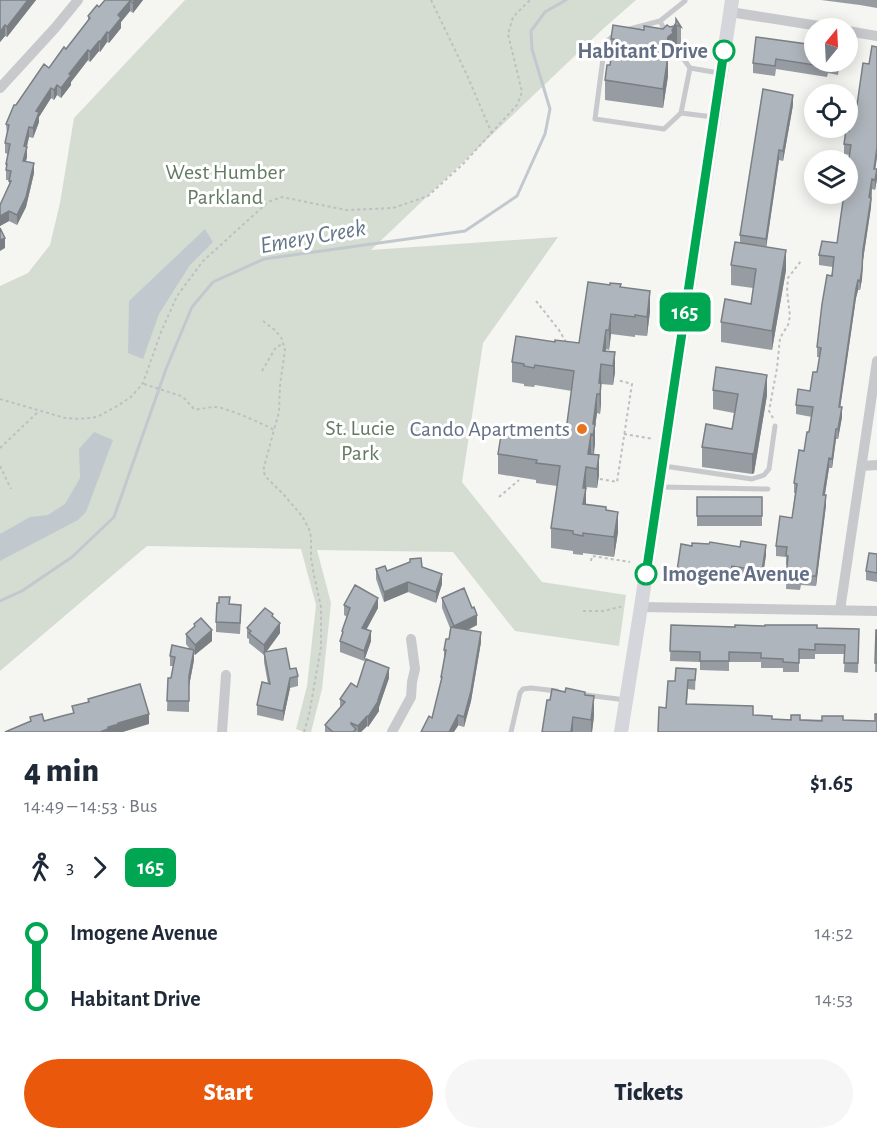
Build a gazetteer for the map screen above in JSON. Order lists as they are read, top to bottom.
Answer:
{
  "water": ["Emery Creek"],
  "parks": ["West Humber Parkland", "St. Lucie Park"],
  "places": ["Habitant Drive", "Cando Apartments", "Imogene Avenue"],
  "lines": ["bus line 165"],
  "north": "top",
  "page": {
    "on_map": "165",
    "heading": ["4 min", "14:49 – 14:53 · Bus", "$1.65"],
    "legs": ["3", "165"],
    "list": [
      {
        "name": "Imogene Avenue",
        "value": "14:52"
      },
      {
        "name": "Habitant Drive",
        "value": "14:53"
      }
    ],
    "buttons": ["Start", "Tickets"]
  }
}
